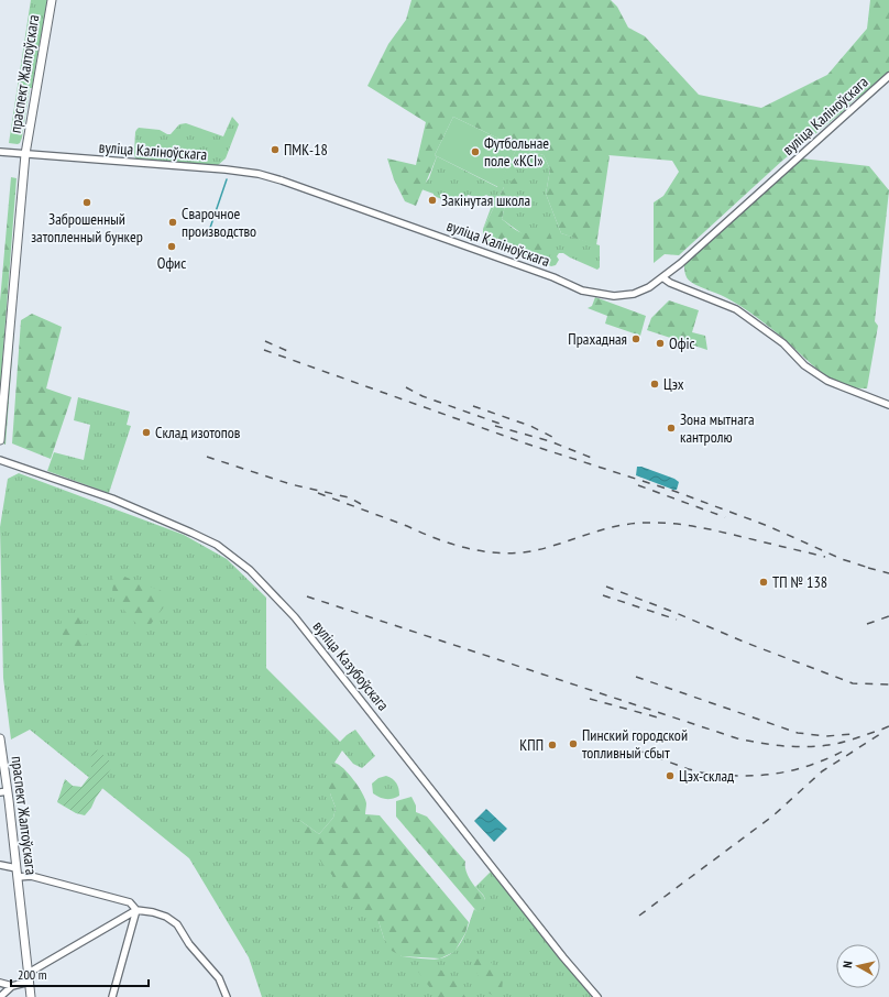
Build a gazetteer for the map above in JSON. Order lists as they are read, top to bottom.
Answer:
{
  "streets": {
    "main road": ["праспект Жалтоўскага"],
    "street": ["вуліца Каліноўскага", "вуліца Казубоўскага"]
  },
  "crossings": [
    ["праспект Жалтоўскага", "вуліца Каліноўскага"]
  ],
  "places": [
    "ПМК-18",
    "Футбольнае поле «КСІ»",
    "Закінутая школа",
    "Заброшенный затопленный бункер",
    "Сварочное производство",
    "Офис",
    "Прахадная",
    "Офіс",
    "Цэх",
    "Зона мытнага кантролю",
    "Склад изотопов",
    "ТП № 138",
    "Пинский городской топливный сбыт",
    "КПП",
    "Цэх-склад"
  ],
  "scale_bar": "200 m",
  "north": "left"
}
